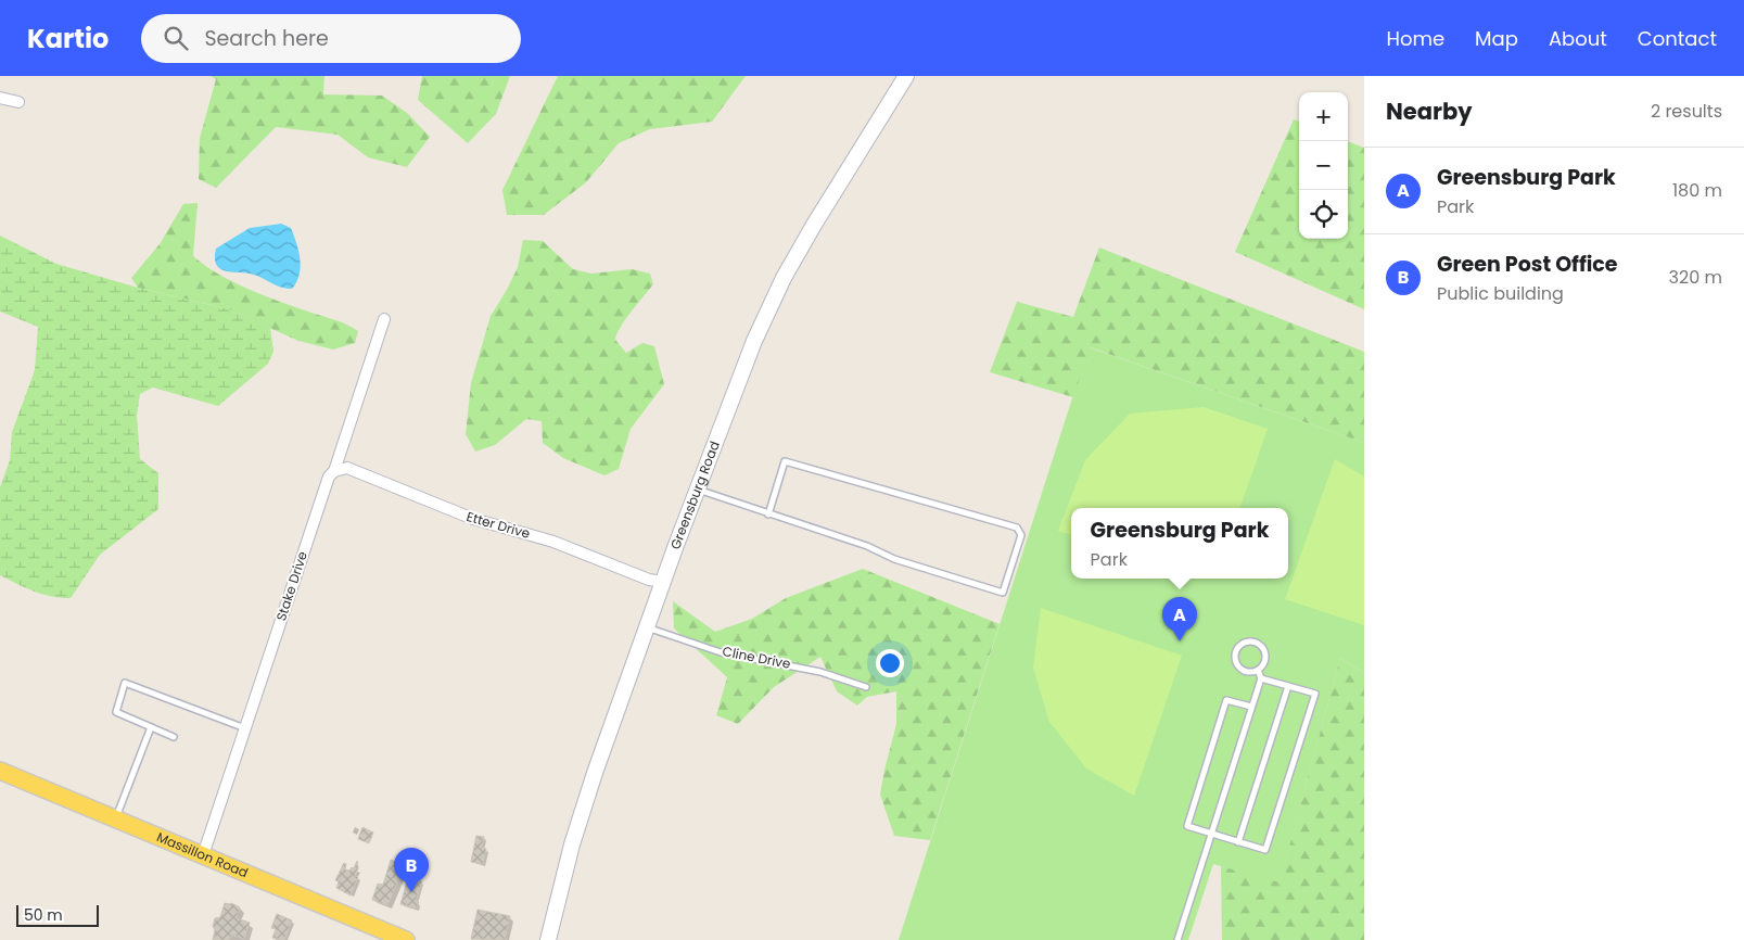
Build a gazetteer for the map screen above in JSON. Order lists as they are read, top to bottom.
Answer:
{
  "streets": {
    "main road": ["Greensburg Road", "Massillon Road"],
    "street": ["Etter Drive", "Stake Drive"],
    "lane": ["Cline Drive"]
  },
  "crossings": [
    ["Greensburg Road", "Etter Drive"],
    ["Greensburg Road", "Cline Drive"],
    ["Etter Drive", "Stake Drive"],
    ["Stake Drive", "Massillon Road"]
  ],
  "scale_bar": "50 m",
  "page": {
    "header": "Kartio",
    "search": "Search here",
    "nav": [
      "Home",
      "Map",
      "About",
      "Contact"
    ],
    "heading": ["Nearby", "2 results"],
    "map_buttons": ["+", "−"],
    "list": [
      {
        "mark": "A",
        "name": "Greensburg Park",
        "note": "Park",
        "value": "180 m"
      },
      {
        "mark": "B",
        "name": "Green Post Office",
        "note": "Public building",
        "value": "320 m"
      }
    ],
    "popup": ["Greensburg Park", "Park"],
    "pins": ["A", "B"],
    "scale": "50 m"
  }
}
